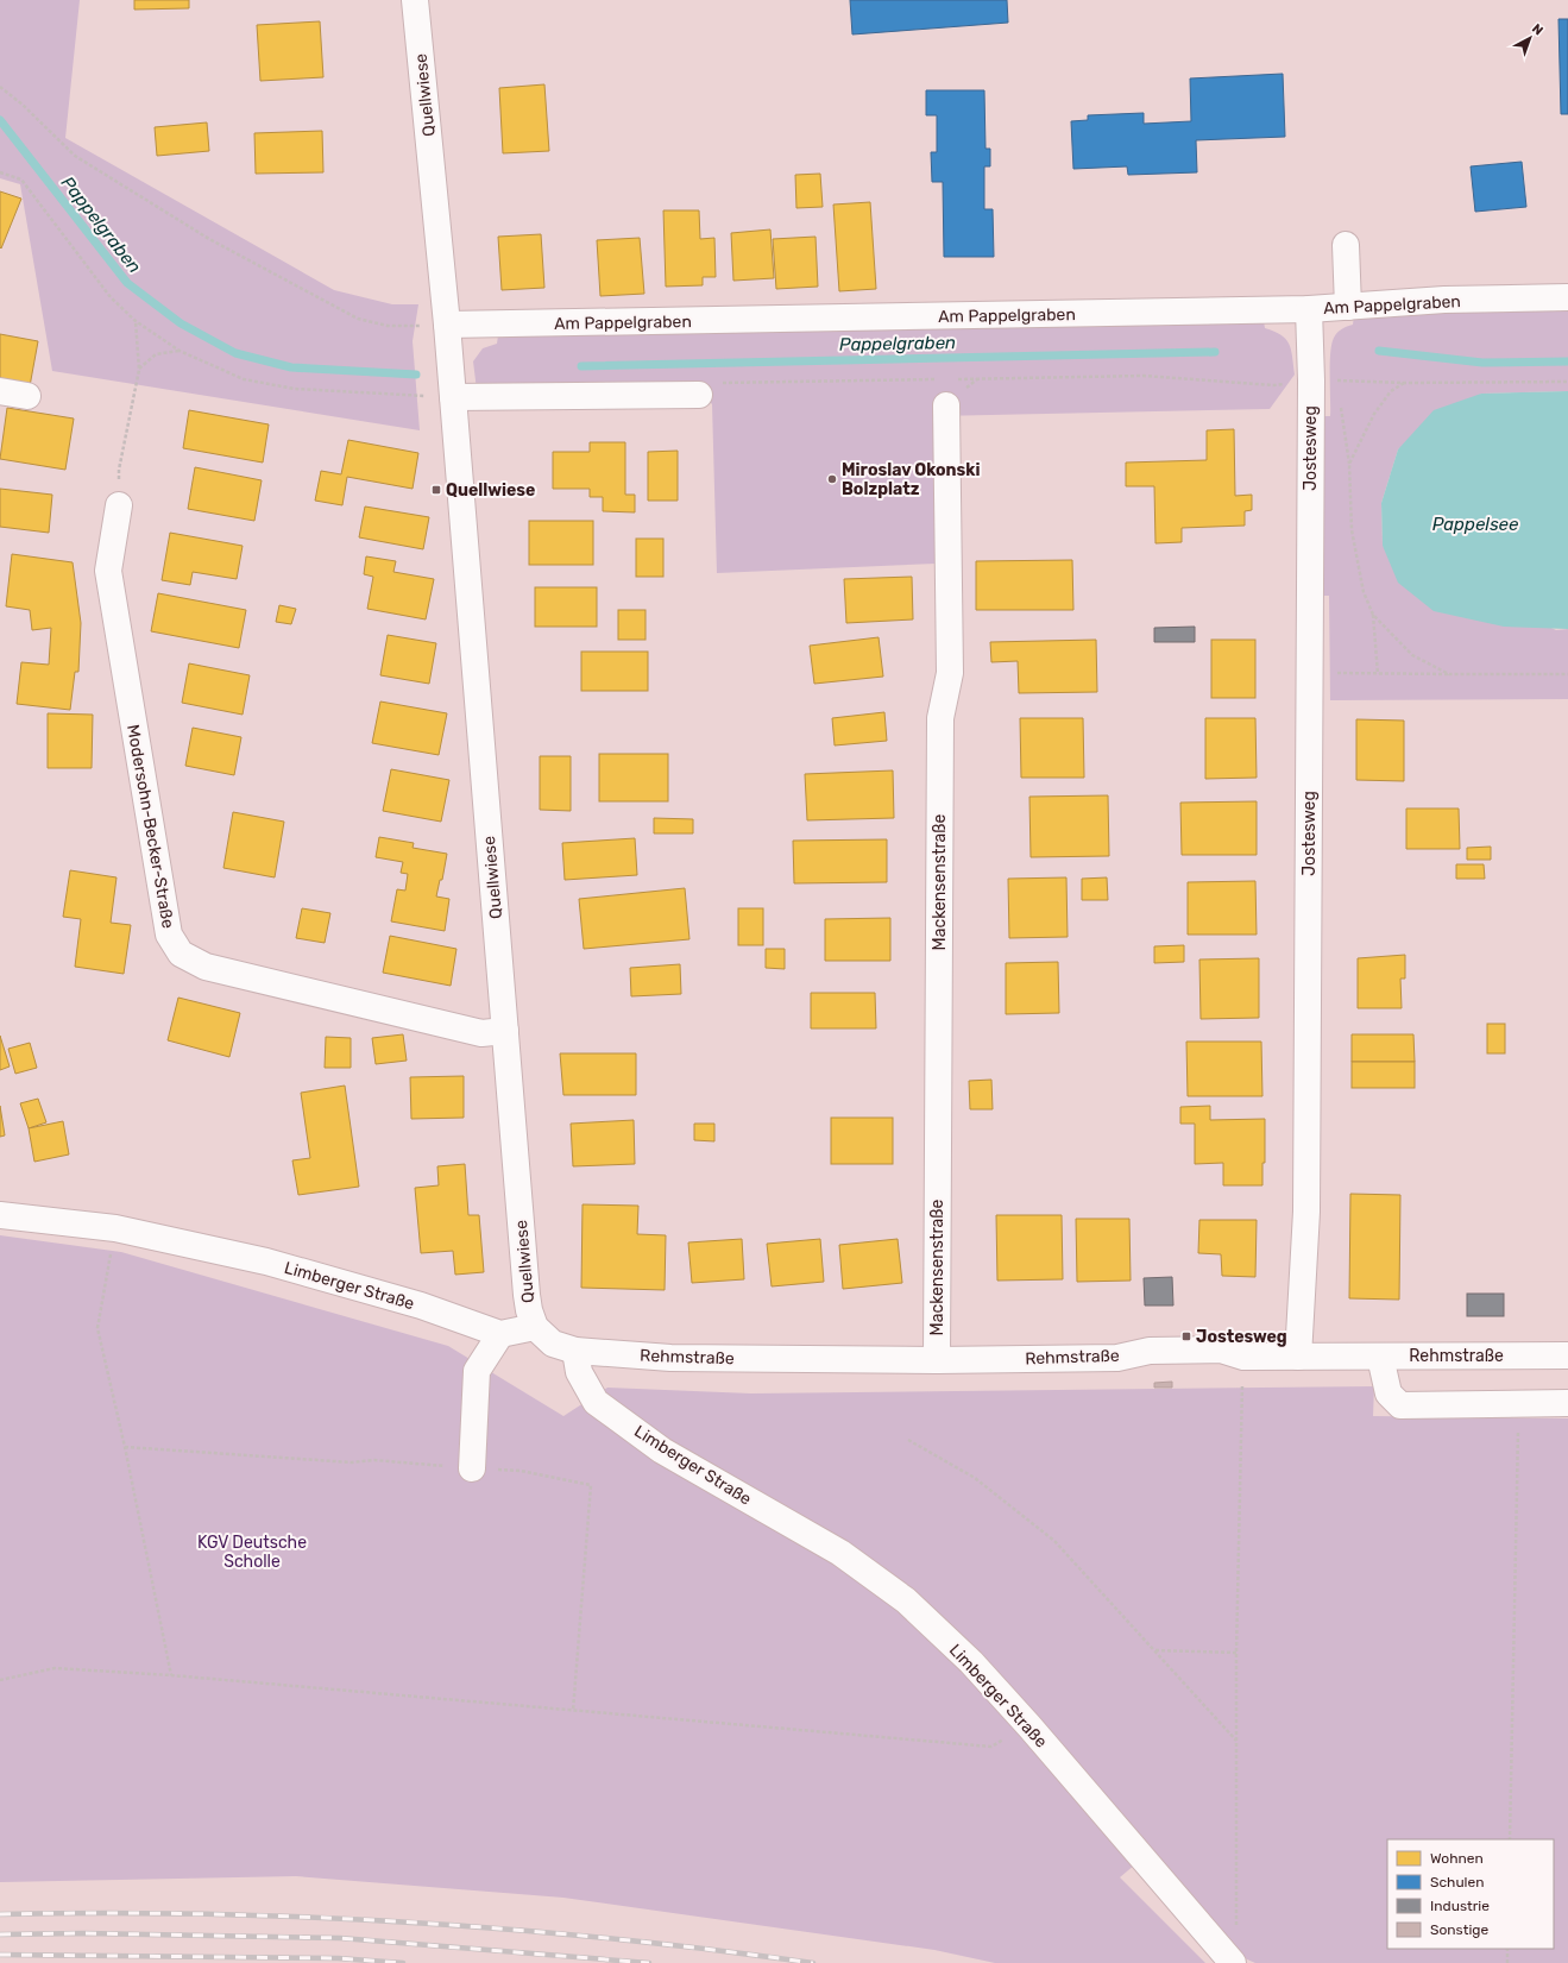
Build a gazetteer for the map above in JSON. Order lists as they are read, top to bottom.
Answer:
{
  "streets": {
    "street": [
      "Quellwiese",
      "Am Pappelgraben",
      "Jostesweg",
      "Modersohn-Becker-Straße",
      "Mackensenstraße",
      "Limberger Straße",
      "Rehmstraße"
    ]
  },
  "crossings": [
    ["Quellwiese", "Am Pappelgraben"],
    ["Quellwiese", "Modersohn-Becker-Straße"],
    ["Am Pappelgraben", "Jostesweg"],
    ["Jostesweg", "Rehmstraße"],
    ["Mackensenstraße", "Rehmstraße"],
    ["Limberger Straße", "Rehmstraße"]
  ],
  "water": ["Pappelgraben", "Pappelsee"],
  "parks": ["KGV Deutsche Scholle"],
  "places": {
    "other": ["Miroslav Okonski Bolzplatz"],
    "transit": ["Quellwiese", "Jostesweg"]
  },
  "legend": [
    "Wohnen",
    "Schulen",
    "Industrie",
    "Sonstige"
  ],
  "north": "top right"
}
